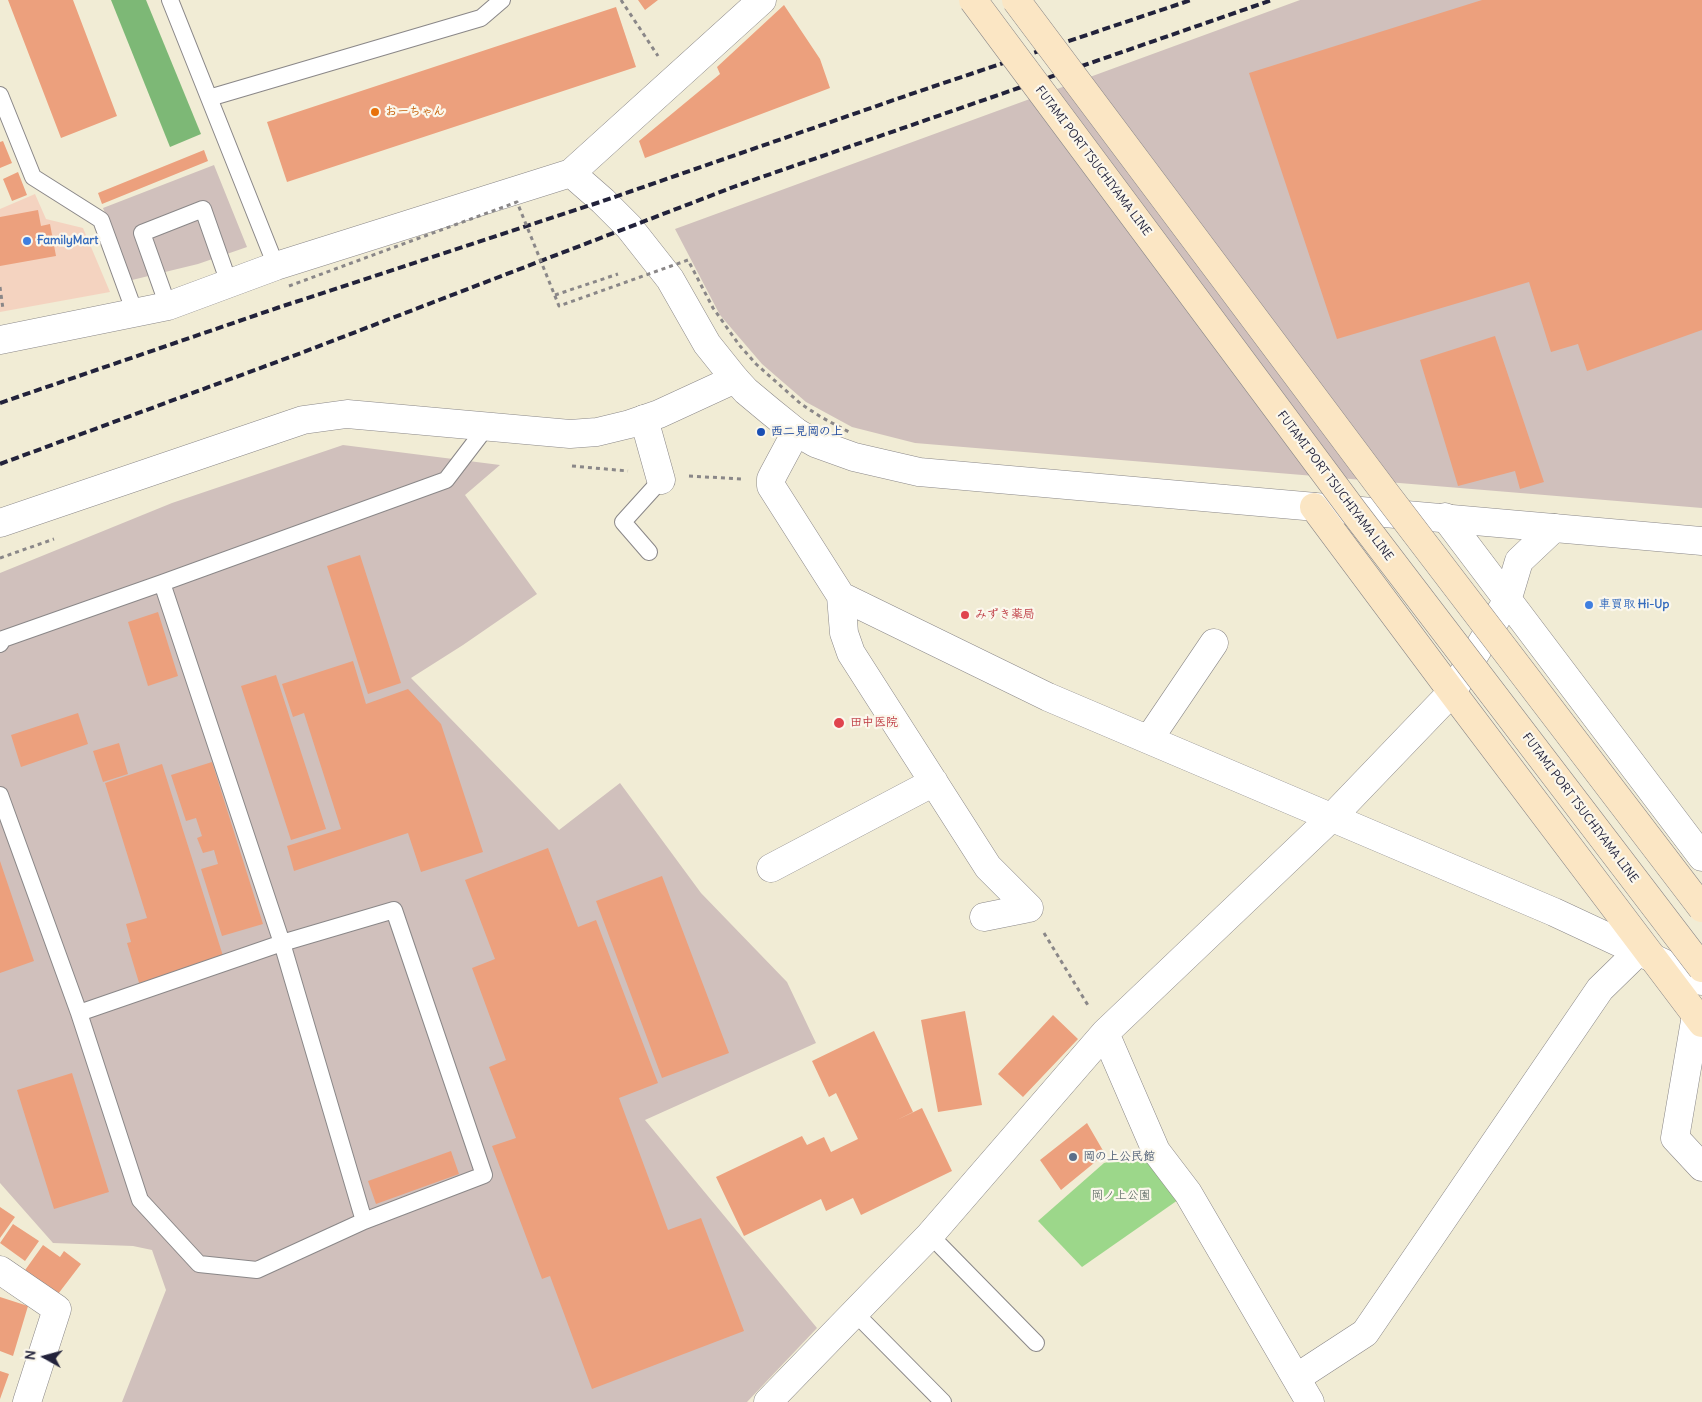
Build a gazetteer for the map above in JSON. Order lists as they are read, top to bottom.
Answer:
{
  "streets": {
    "main road": ["FUTAMI PORT TSUCHIYAMA LINE"]
  },
  "parks": ["岡ノ上公園"],
  "places": [
    "おーちゃん",
    "FamilyMart",
    "西二見岡の上",
    "車買取 Hi-Up",
    "みずき薬局",
    "田中医院",
    "岡の上公民館"
  ],
  "north": "left"
}
